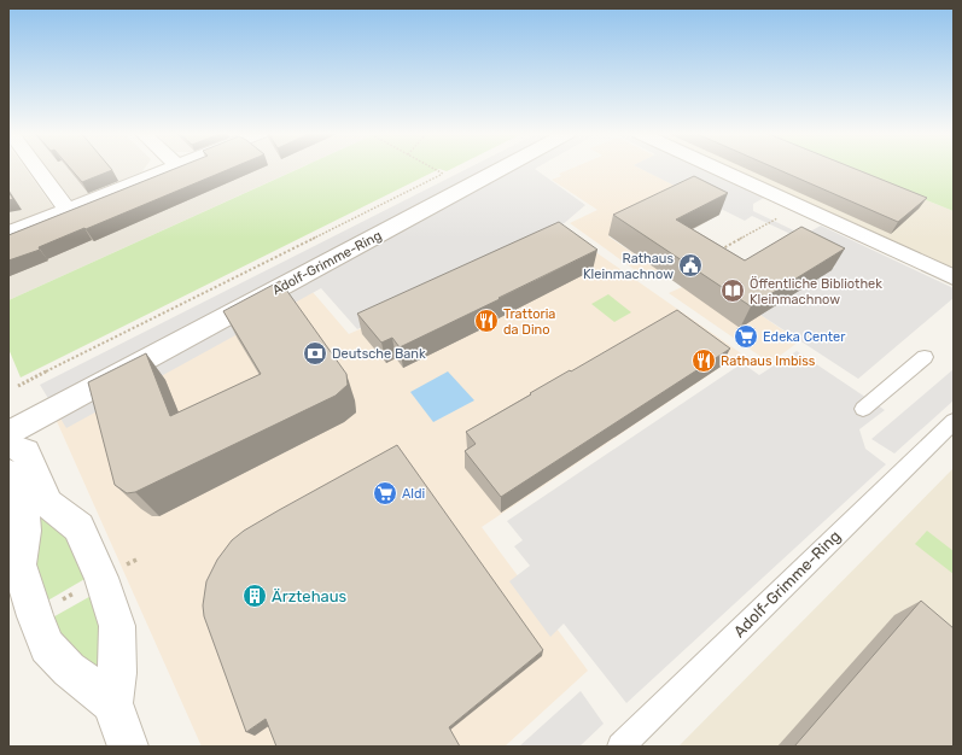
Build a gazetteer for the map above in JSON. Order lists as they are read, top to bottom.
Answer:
{
  "streets": {
    "street": ["Adolf-Grimme-Ring"]
  },
  "places": {
    "public building": ["Rathaus Kleinmachnow"],
    "library": ["Öffentliche Bibliothek Kleinmachnow"],
    "restaurant": ["Trattoria da Dino", "Rathaus Imbiss"],
    "supermarket": ["Edeka Center", "Aldi"],
    "bank": ["Deutsche Bank"],
    "building": ["Ärztehaus"]
  }
}
